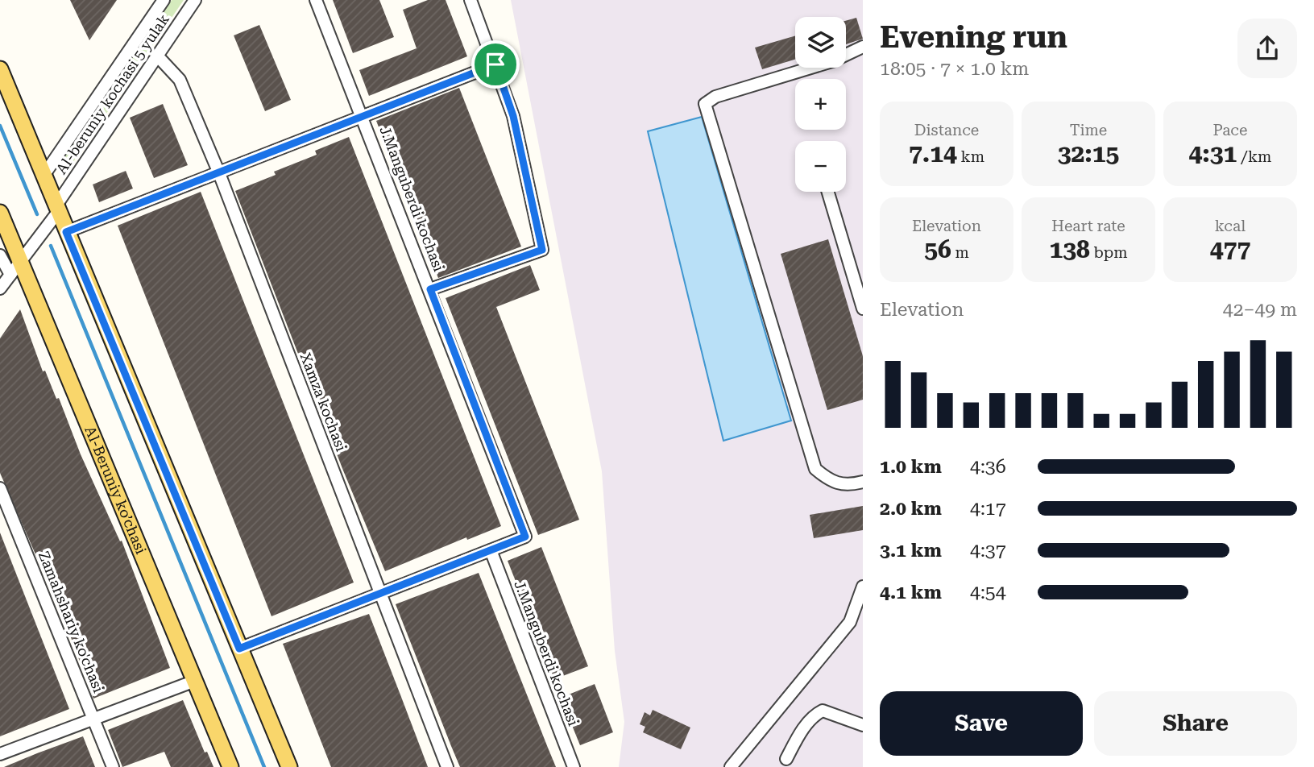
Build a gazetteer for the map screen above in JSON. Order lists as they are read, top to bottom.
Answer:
{
  "streets": {
    "main road": ["Al-Beruniy ko’chasi"],
    "street": [
      "Al-beruniy kochasi 5 yulak",
      "J.Manguberdi kochasi",
      "Xamza kochasi",
      "Zamahshariy ko'chasi"
    ]
  },
  "crossings": [
    ["Al-beruniy kochasi 5 yulak", "Xamza kochasi"],
    ["Al-beruniy kochasi 5 yulak", "Al-Beruniy ko’chasi"]
  ],
  "page": {
    "heading": ["Evening run", "18:05 · 7 × 1.0 km"],
    "map_buttons": ["+", "−"],
    "stats": [
      ["Distance", "7.14 km"],
      ["Time", "32:15"],
      ["Pace", "4:31 /km"],
      ["Elevation", "56 m"],
      ["Heart rate", "138 bpm"],
      ["kcal", "477"]
    ],
    "chart": ["Elevation", "42–49 m"],
    "list": [
      {
        "name": "1.0 km",
        "note": "4:36"
      },
      {
        "name": "2.0 km",
        "note": "4:17"
      },
      {
        "name": "3.1 km",
        "note": "4:37"
      },
      {
        "name": "4.1 km",
        "note": "4:54"
      }
    ],
    "buttons": ["Save", "Share"]
  }
}
